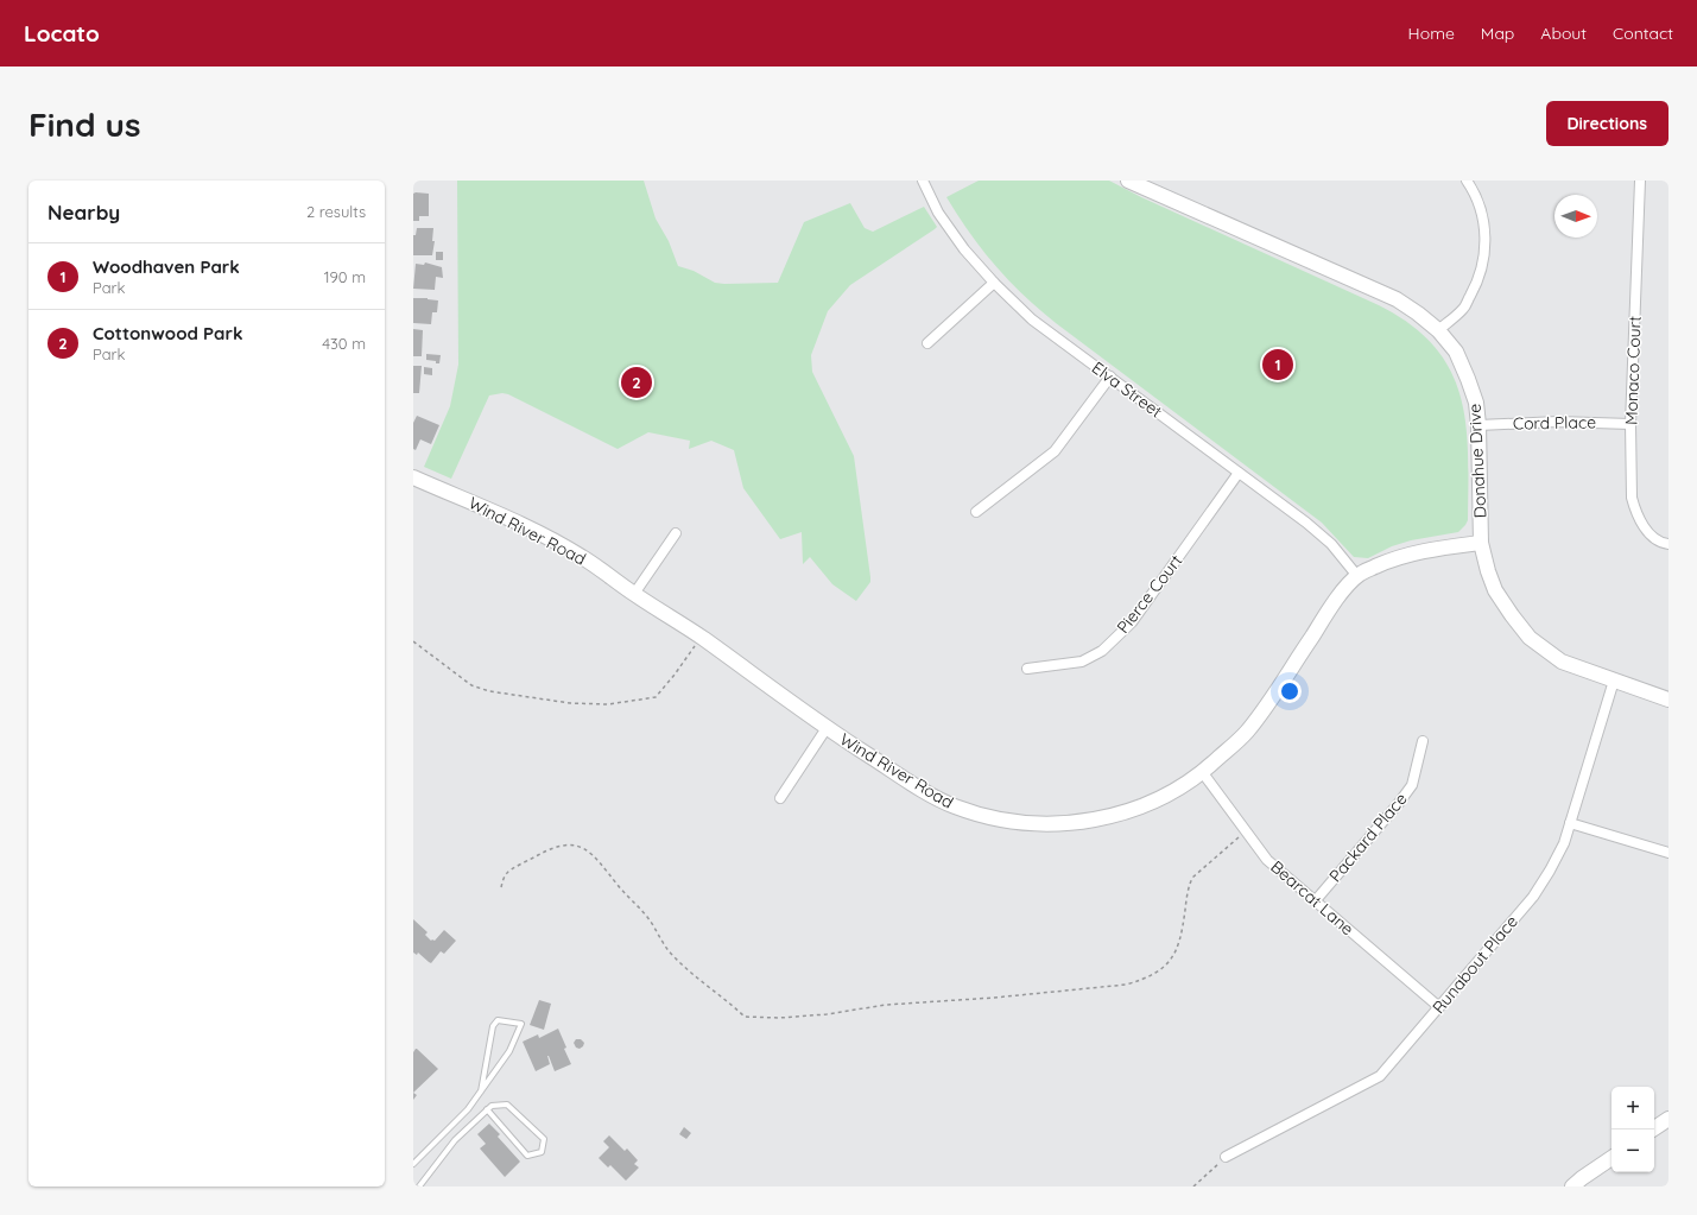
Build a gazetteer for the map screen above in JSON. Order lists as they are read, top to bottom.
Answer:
{
  "streets": {
    "street": [
      "Monaco Court",
      "Elva Street",
      "Cord Place",
      "Donahue Drive",
      "Wind River Road",
      "Pierce Court",
      "Packard Place",
      "Bearcat Lane",
      "Runabout Place"
    ]
  },
  "crossings": [
    ["Monaco Court", "Cord Place"],
    ["Elva Street", "Wind River Road"],
    ["Elva Street", "Pierce Court"],
    ["Cord Place", "Donahue Drive"],
    ["Donahue Drive", "Wind River Road"],
    ["Donahue Drive", "Runabout Place"],
    ["Wind River Road", "Bearcat Lane"],
    ["Packard Place", "Bearcat Lane"],
    ["Bearcat Lane", "Runabout Place"]
  ],
  "north": "right",
  "page": {
    "header": "Locato",
    "nav": [
      "Home",
      "Map",
      "About",
      "Contact"
    ],
    "buttons": "Directions",
    "title": "Find us",
    "heading": ["Nearby", "2 results"],
    "list": [
      {
        "mark": "1",
        "name": "Woodhaven Park",
        "note": "Park",
        "value": "190 m"
      },
      {
        "mark": "2",
        "name": "Cottonwood Park",
        "note": "Park",
        "value": "430 m"
      }
    ],
    "pins": ["1", "2"],
    "map_buttons": ["+", "−"]
  }
}
